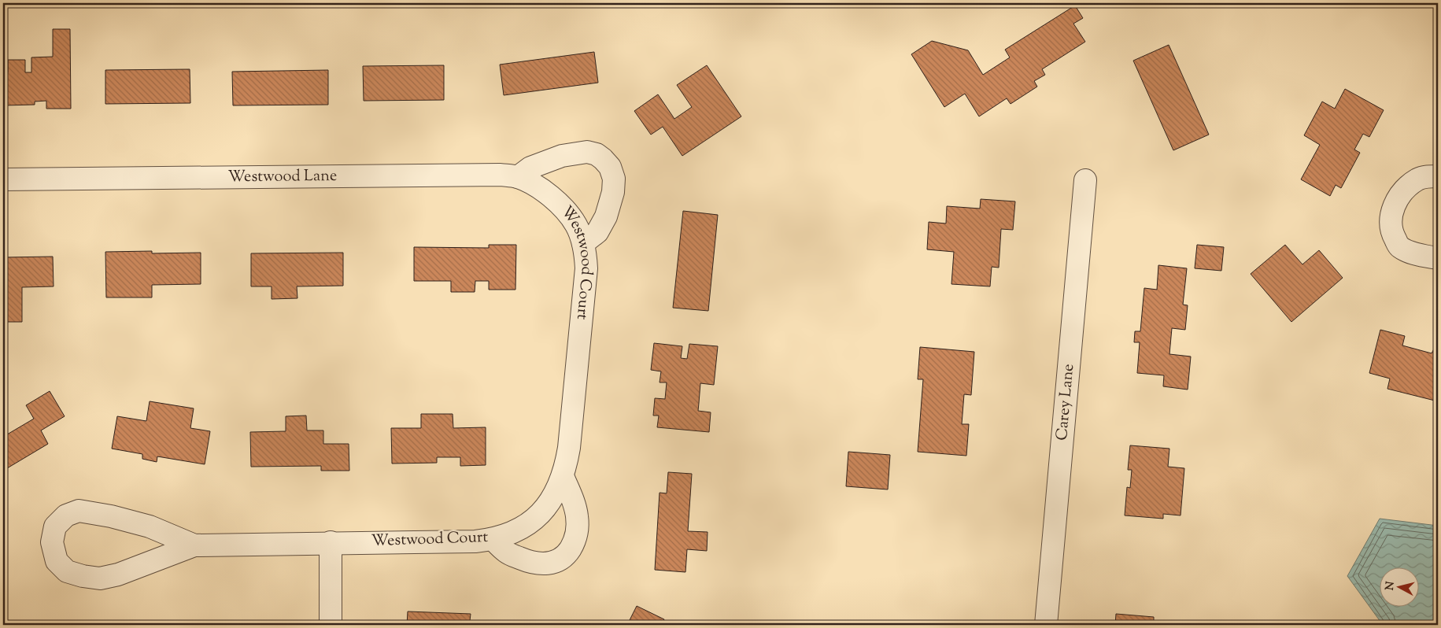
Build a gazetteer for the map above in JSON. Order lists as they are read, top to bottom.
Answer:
{
  "streets": {
    "street": ["Westwood Lane", "Westwood Court", "Carey Lane"]
  },
  "crossings": [
    ["Westwood Lane", "Westwood Court"]
  ],
  "north": "left"
}
